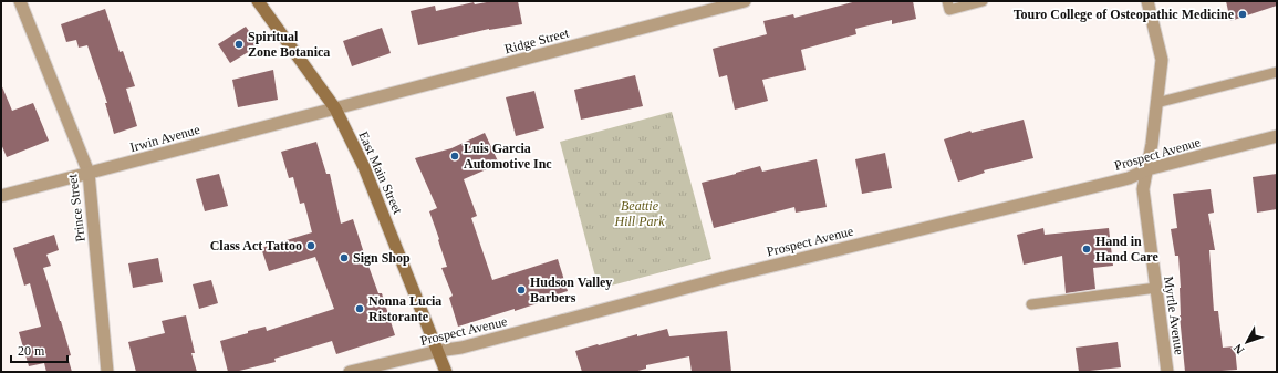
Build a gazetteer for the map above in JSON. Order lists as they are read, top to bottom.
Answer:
{
  "streets": {
    "main road": ["East Main Street"],
    "street": [
      "Ridge Street",
      "Irwin Avenue",
      "Prospect Avenue",
      "Prince Street",
      "Myrtle Avenue"
    ]
  },
  "crossings": [
    ["Ridge Street", "Irwin Avenue"],
    ["Ridge Street", "East Main Street"],
    ["Irwin Avenue", "East Main Street"],
    ["Irwin Avenue", "Prince Street"],
    ["Prospect Avenue", "East Main Street"],
    ["Prospect Avenue", "Myrtle Avenue"]
  ],
  "parks": ["Beattie Hill Park"],
  "places": [
    "Touro College of Osteopathic Medicine",
    "Spiritual Zone Botanica",
    "Luis Garcia Automotive Inc",
    "Class Act Tattoo",
    "Hand in Hand Care",
    "Sign Shop",
    "Hudson Valley Barbers",
    "Nonna Lucia Ristorante"
  ],
  "scale_bar": "20 m",
  "north": "bottom left"
}
